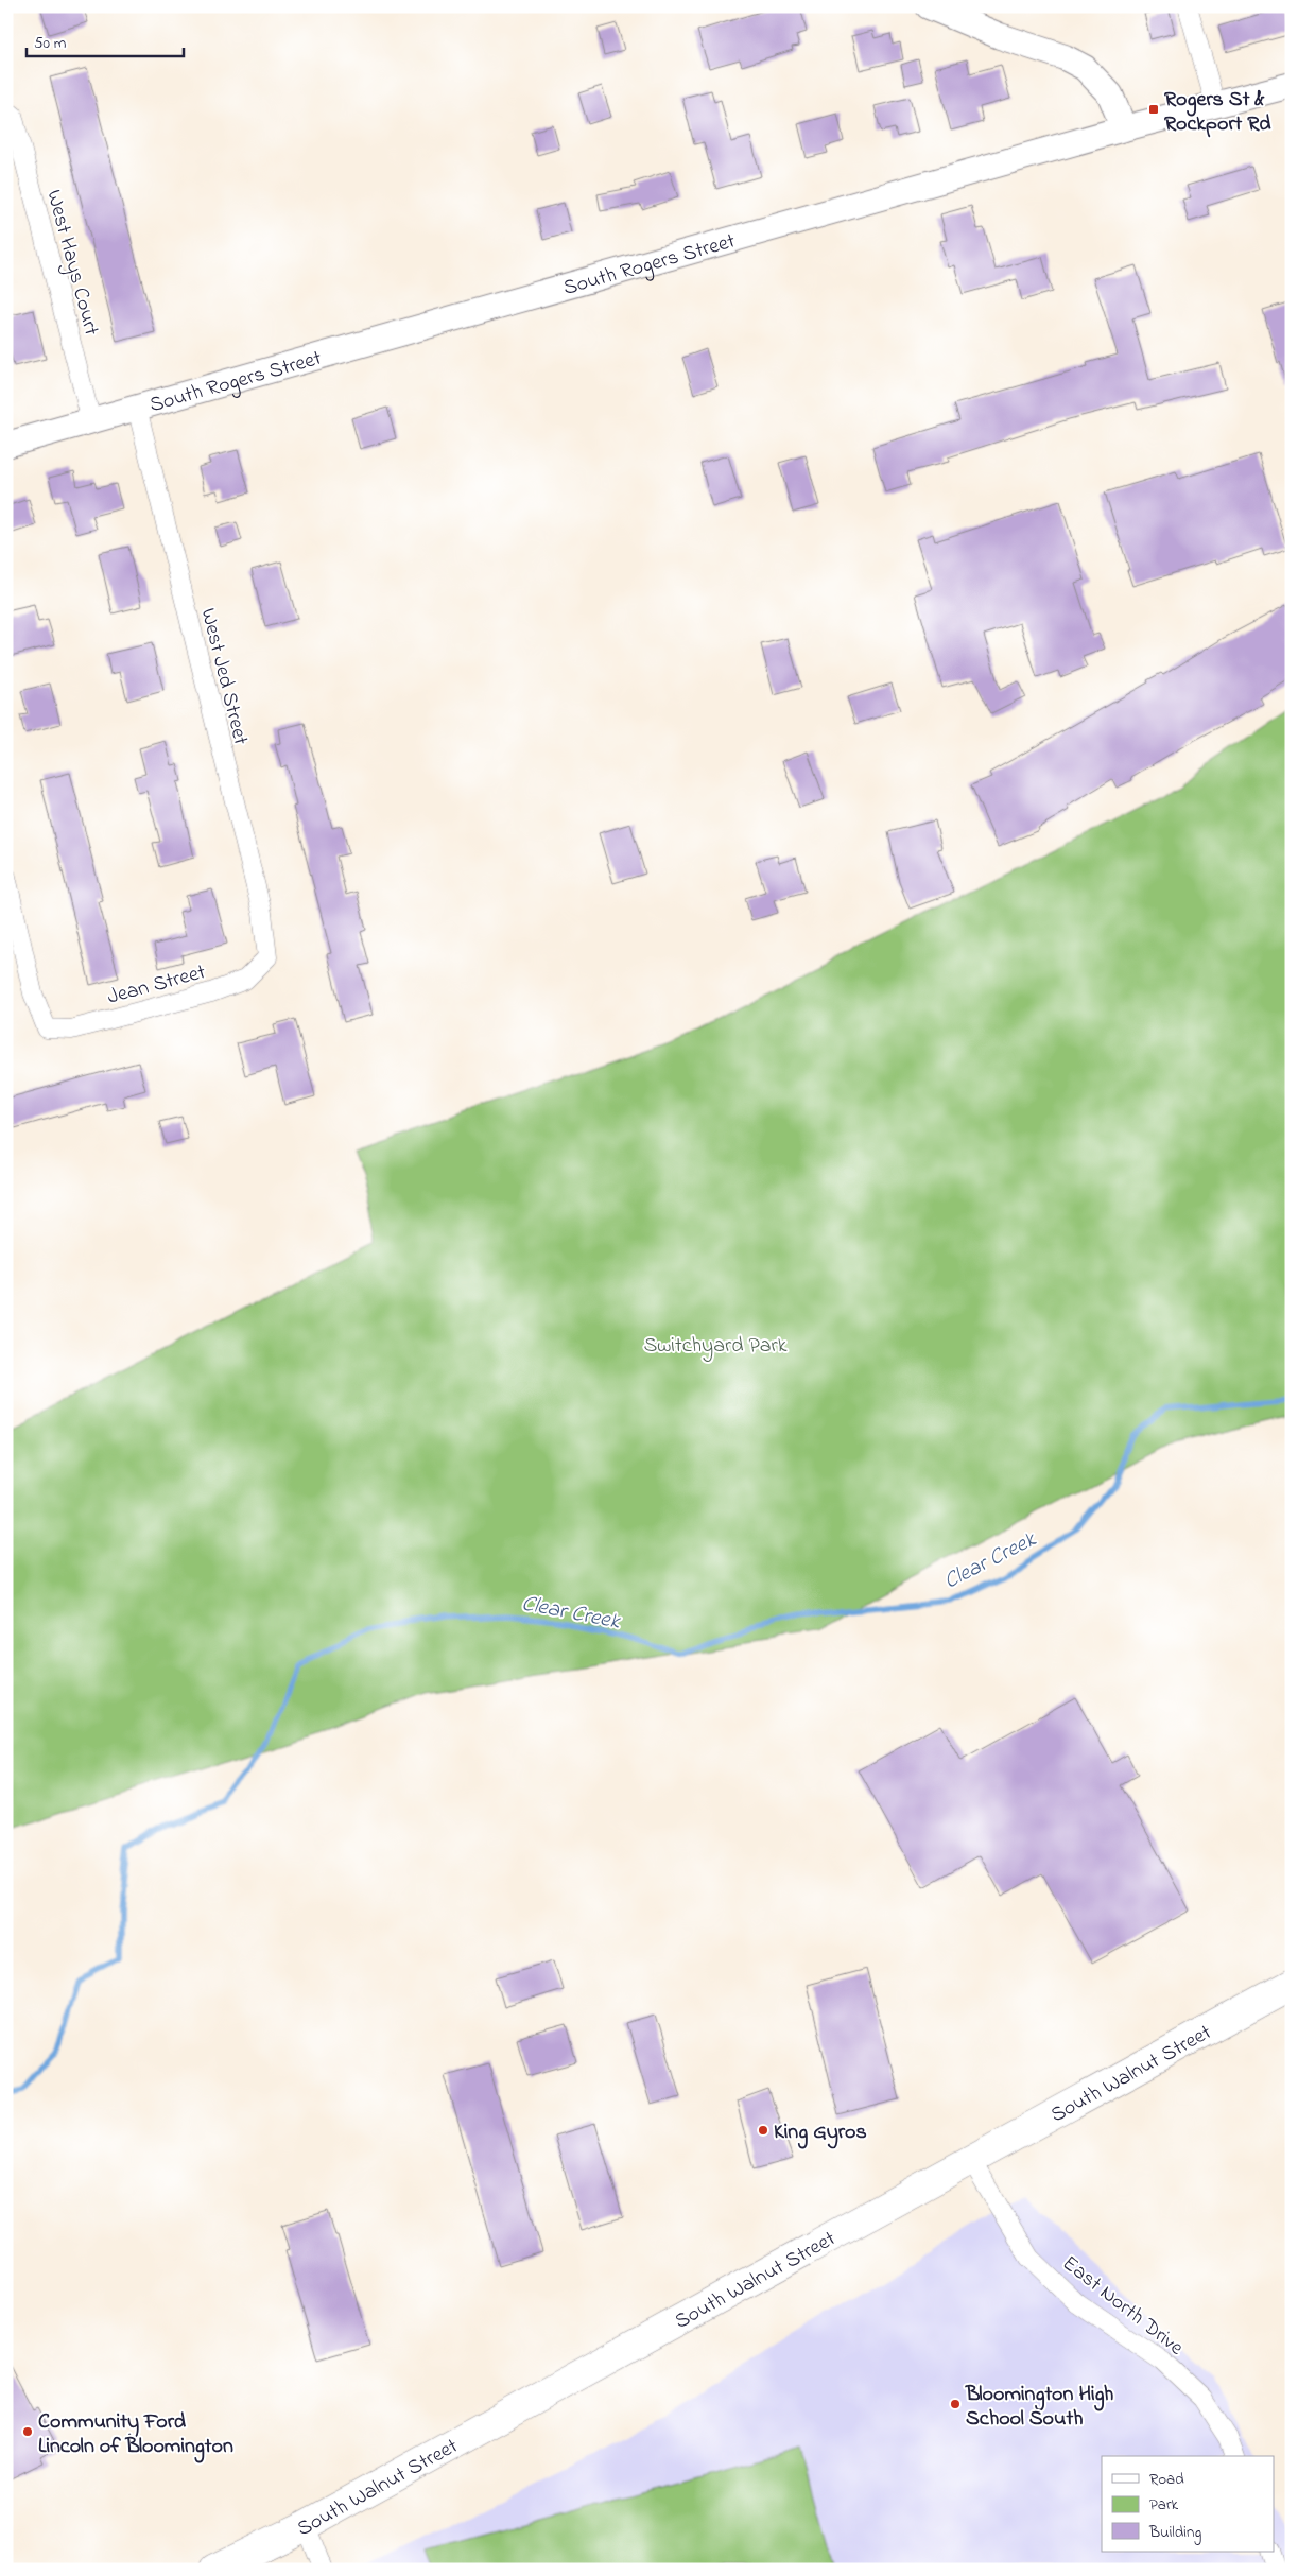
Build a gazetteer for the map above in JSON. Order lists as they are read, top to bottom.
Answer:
{
  "streets": {
    "main road": ["South Walnut Street"],
    "street": [
      "West Hays Court",
      "South Rogers Street",
      "West Jed Street",
      "Jean Street",
      "East North Drive"
    ]
  },
  "crossings": [
    ["West Hays Court", "South Rogers Street"],
    ["South Rogers Street", "West Jed Street"],
    ["West Jed Street", "Jean Street"],
    ["South Walnut Street", "East North Drive"]
  ],
  "water": ["Clear Creek"],
  "parks": ["Switchyard Park"],
  "places": {
    "transit": ["Rogers St & Rockport Rd"],
    "other": ["King Gyros", "Bloomington High School South", "Community Ford Lincoln of Bloomington"]
  },
  "legend": ["Road", "Park", "Building"],
  "scale_bar": "50 m"
}
